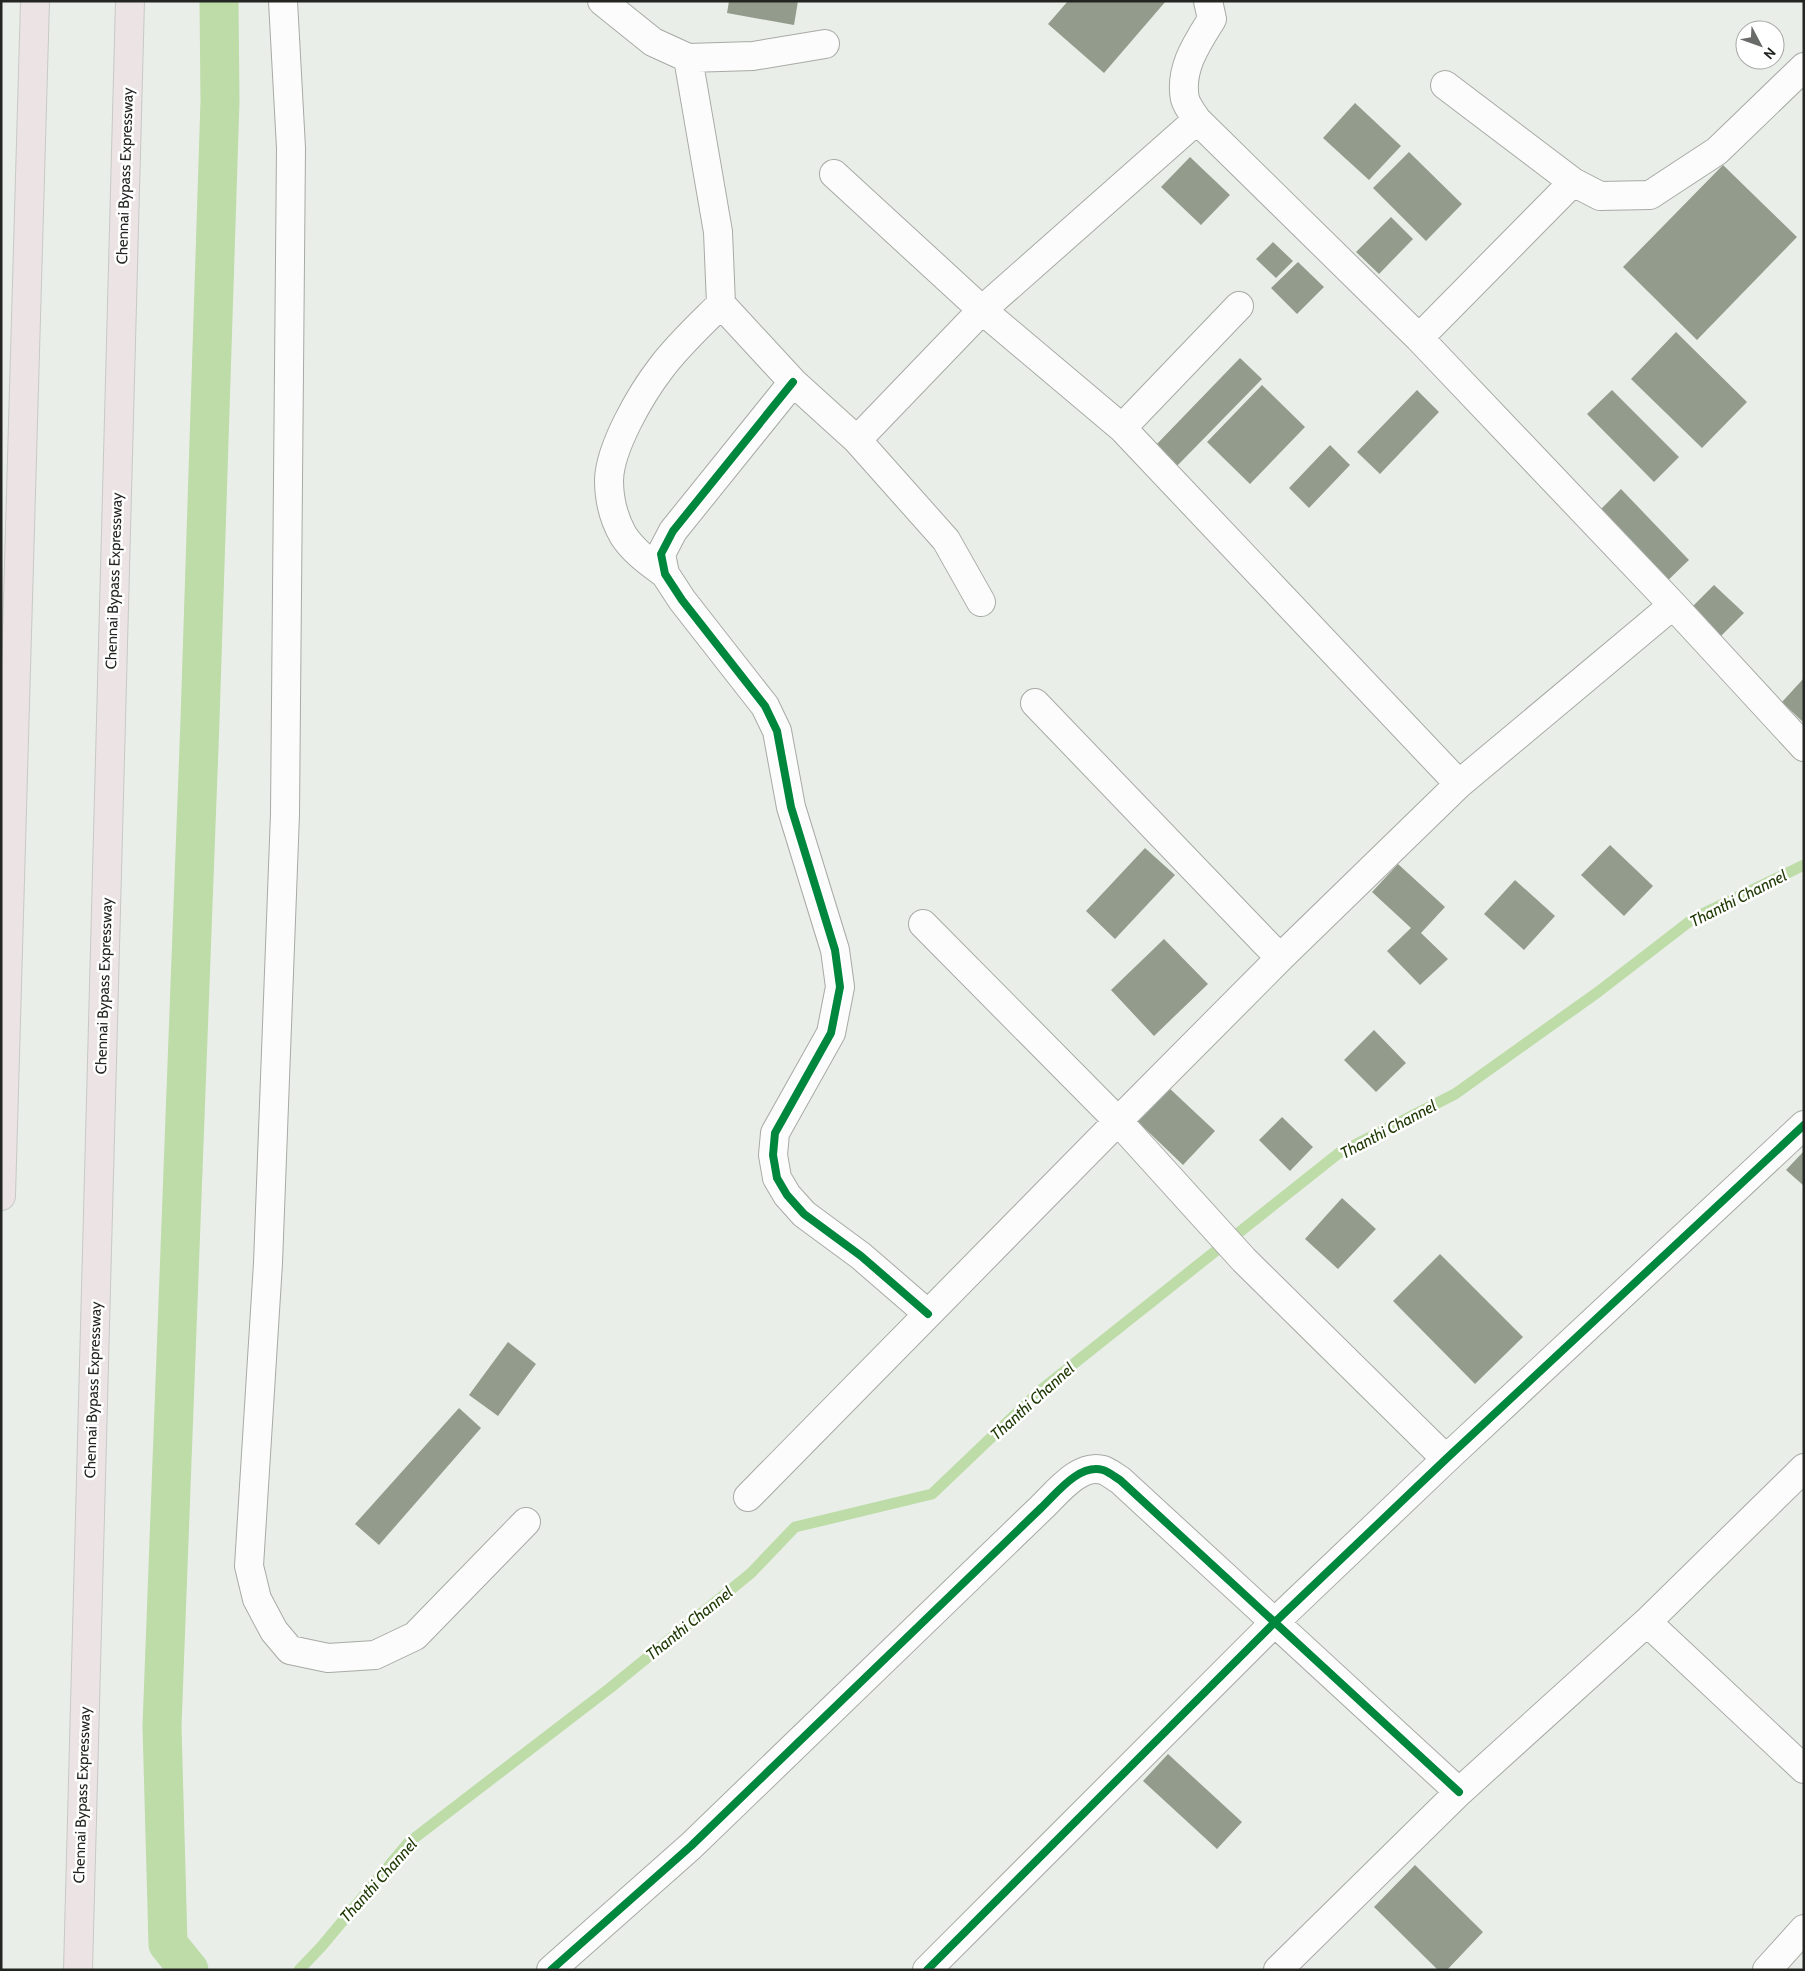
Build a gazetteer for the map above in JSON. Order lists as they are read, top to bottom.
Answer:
{
  "streets": {
    "highway": ["Chennai Bypass Expressway"]
  },
  "water": ["Thanthi Channel"],
  "north": "bottom right"
}
